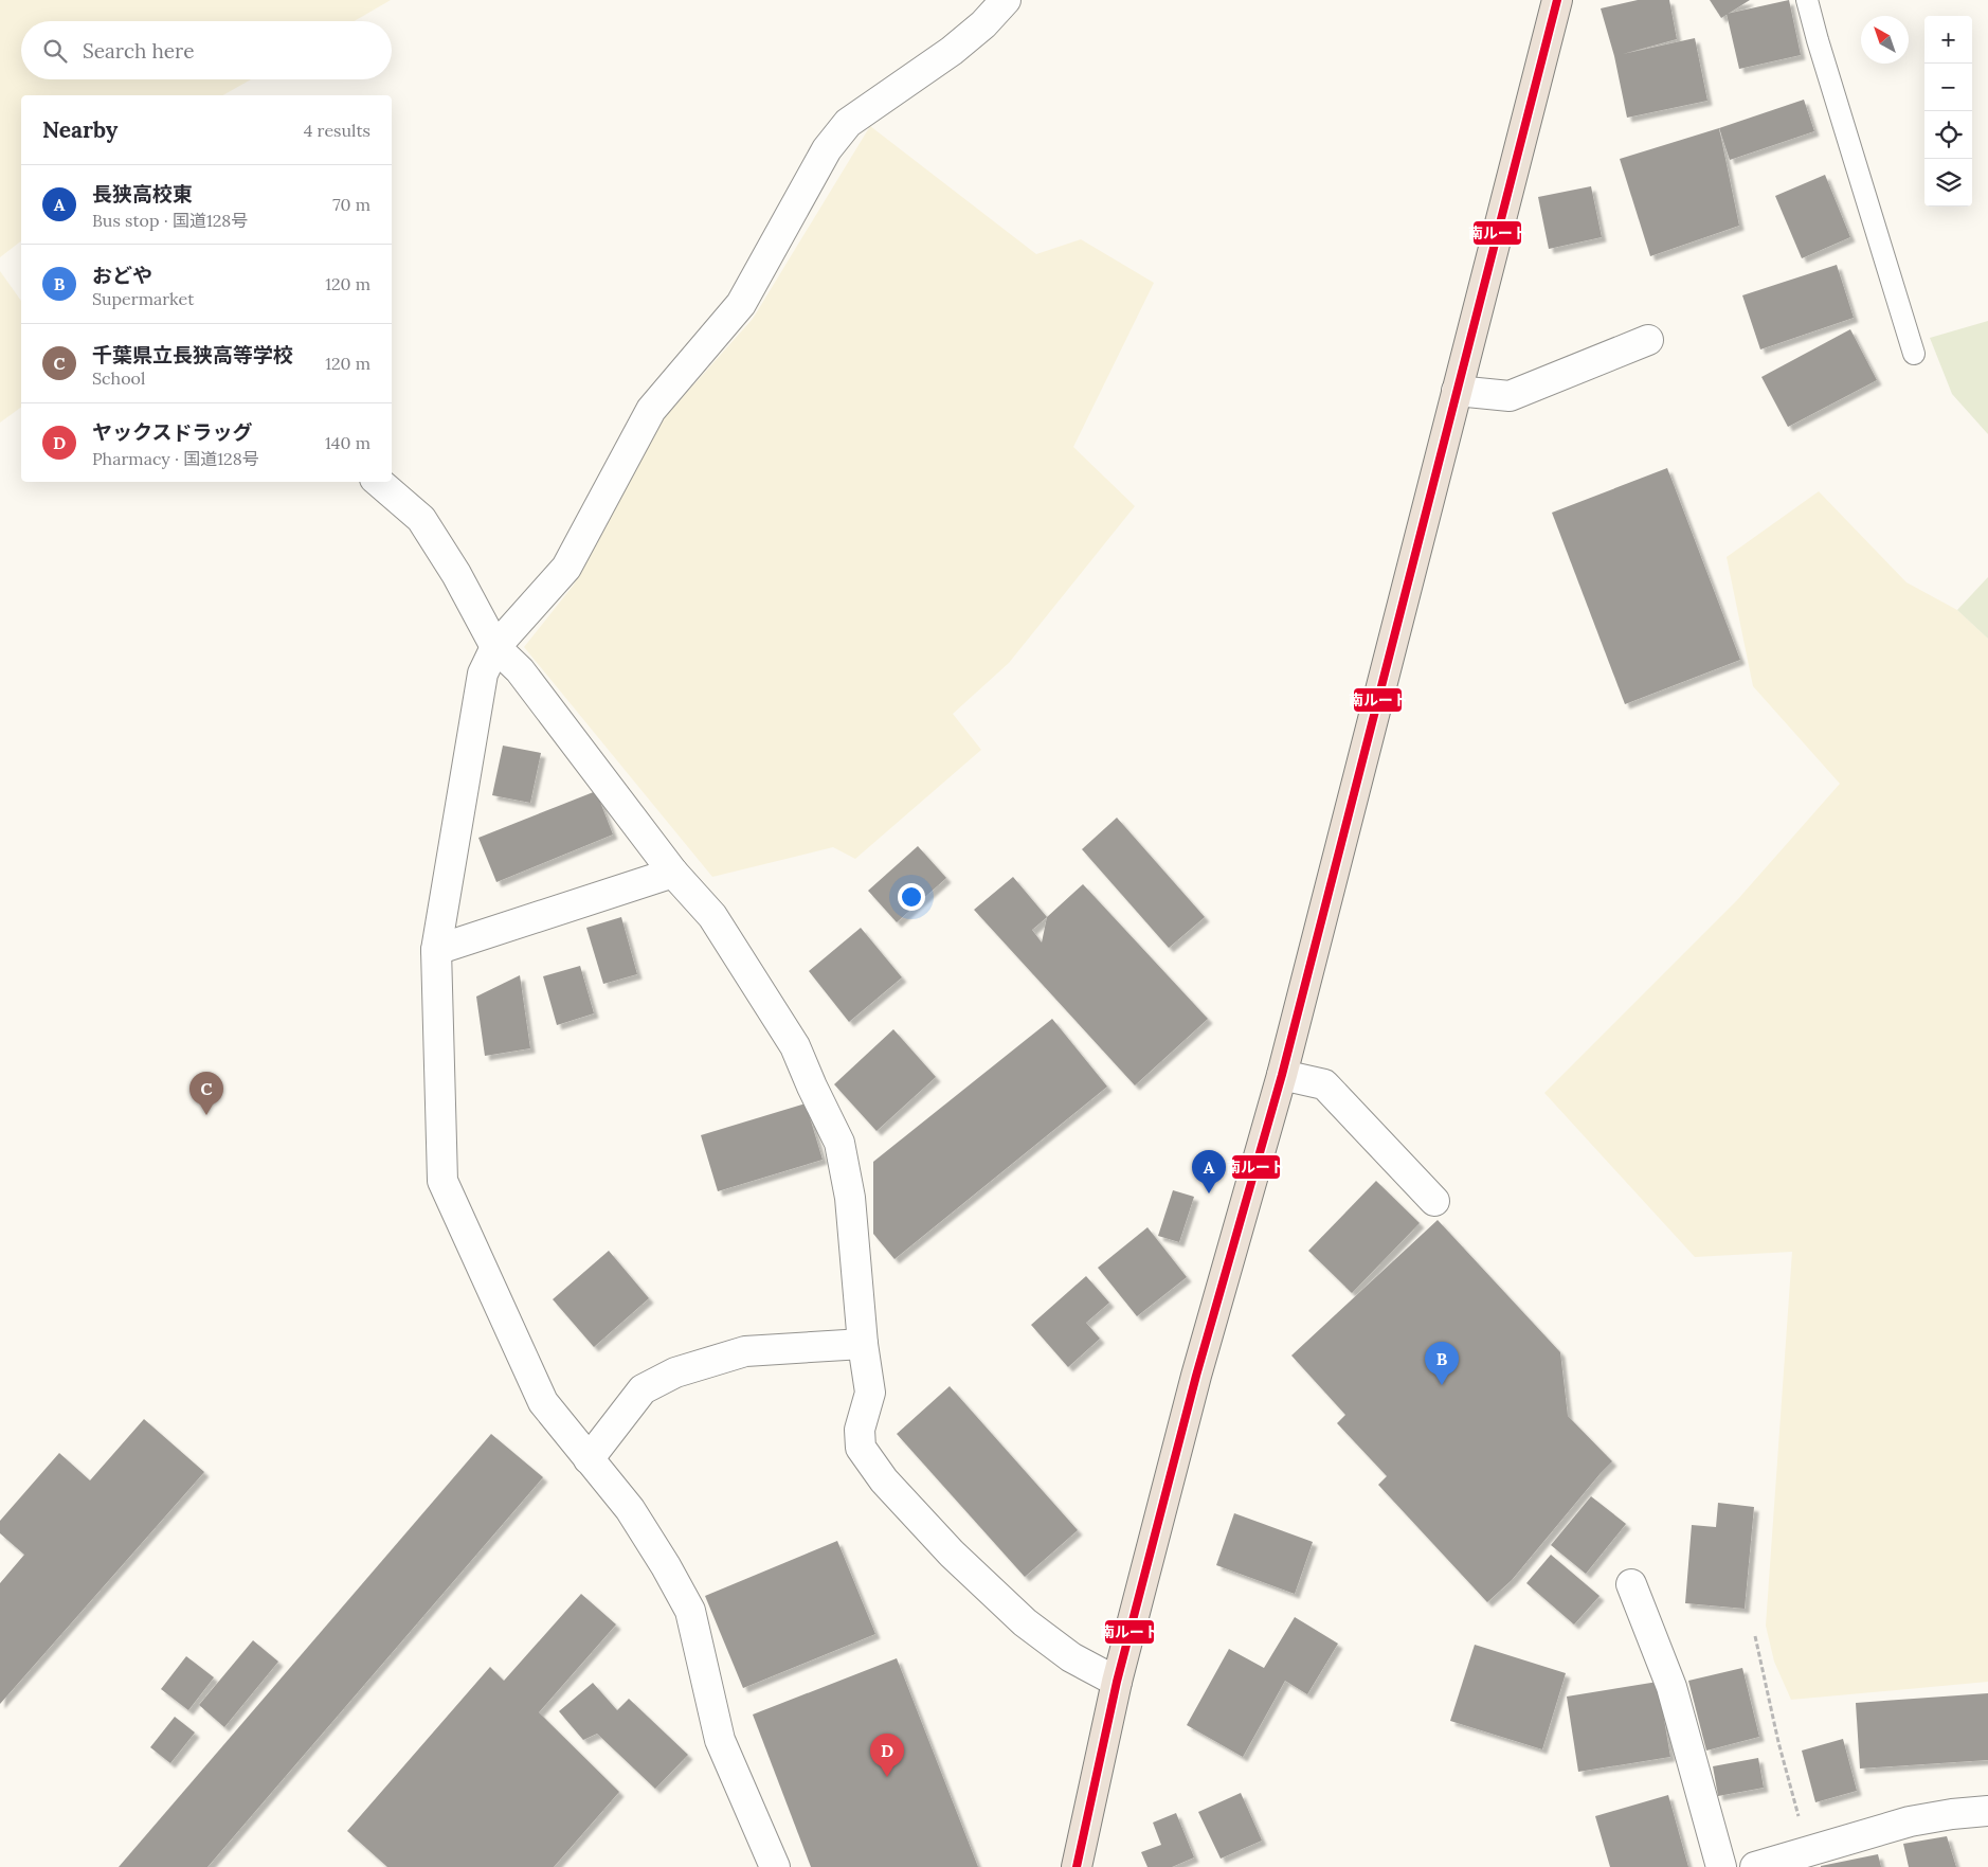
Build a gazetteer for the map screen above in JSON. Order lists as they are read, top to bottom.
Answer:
{
  "lines": ["transit line 南ルート"],
  "north": "top left",
  "page": {
    "map_buttons": ["+", "−"],
    "search": "Search here",
    "heading": ["Nearby", "4 results"],
    "list": [
      {
        "mark": "A",
        "name": "長狭高校東",
        "note": "Bus stop · 国道128号",
        "value": "70 m"
      },
      {
        "mark": "B",
        "name": "おどや",
        "note": "Supermarket",
        "value": "120 m"
      },
      {
        "mark": "C",
        "name": "千葉県立長狭高等学校",
        "note": "School",
        "value": "120 m"
      },
      {
        "mark": "D",
        "name": "ヤックスドラッグ",
        "note": "Pharmacy · 国道128号",
        "value": "140 m"
      }
    ],
    "pins": [
      "C",
      "A",
      "B",
      "D"
    ]
  }
}
